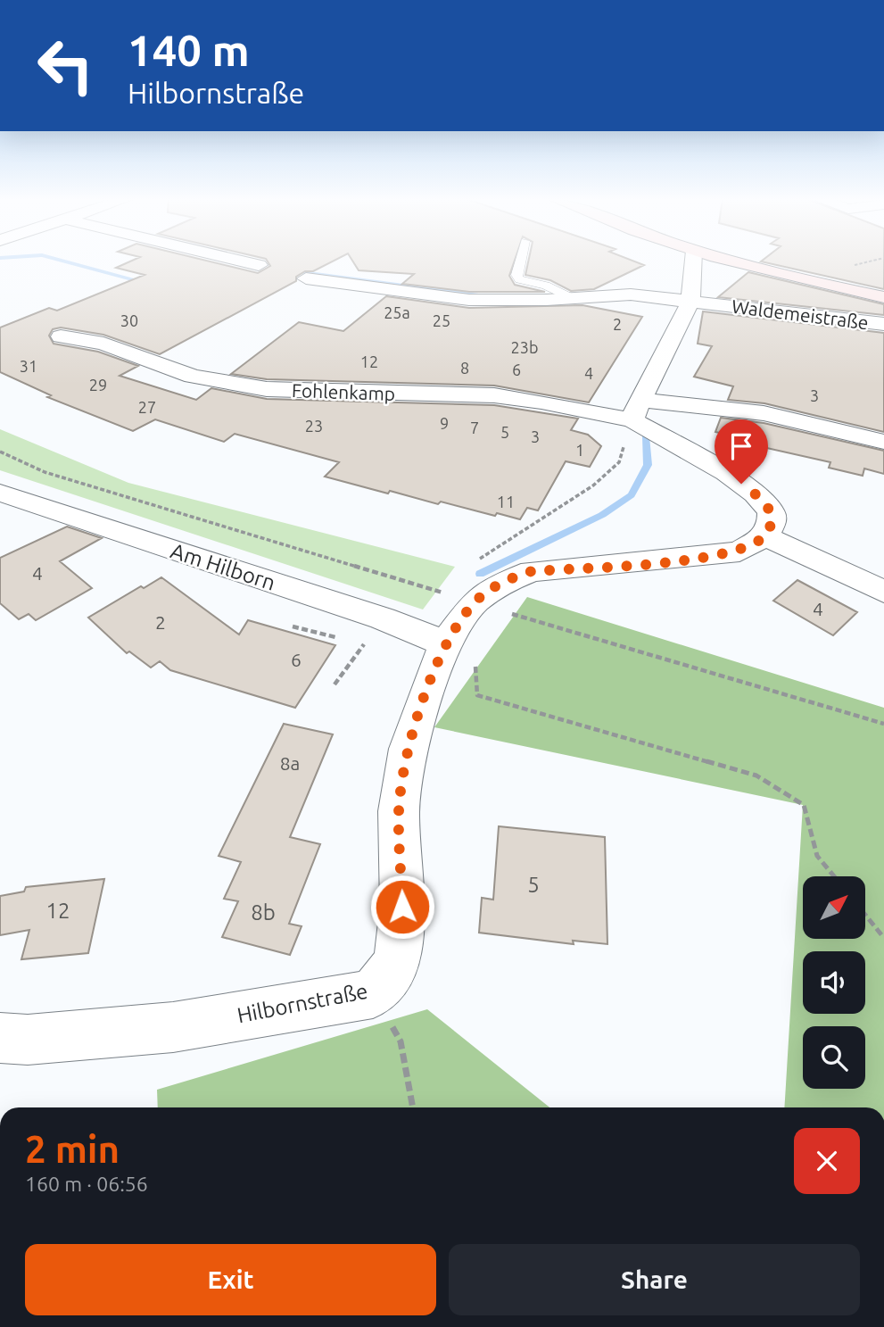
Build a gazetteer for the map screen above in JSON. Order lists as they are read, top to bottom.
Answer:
{
  "streets": {
    "street": [
      "Waldemeistraße",
      "Fohlenkamp",
      "Am Hilborn",
      "Hilbornstraße"
    ]
  },
  "crossings": [
    ["Am Hilborn", "Hilbornstraße"]
  ],
  "house_numbers": [
    "25a",
    "30",
    "25",
    "2",
    "23b",
    "12",
    "31",
    "8",
    "6",
    "4",
    "29",
    "3",
    "27",
    "9",
    "23",
    "7",
    "5",
    "3",
    "1",
    "11",
    "4",
    "4",
    "2",
    "6",
    "8a",
    "5",
    "12",
    "8b"
  ],
  "north": "top right",
  "page": {
    "turn": ["140 m", "Hilbornstraße"],
    "heading": ["2 min", "160 m · 06:56"],
    "buttons": ["Exit", "Share"]
  }
}
